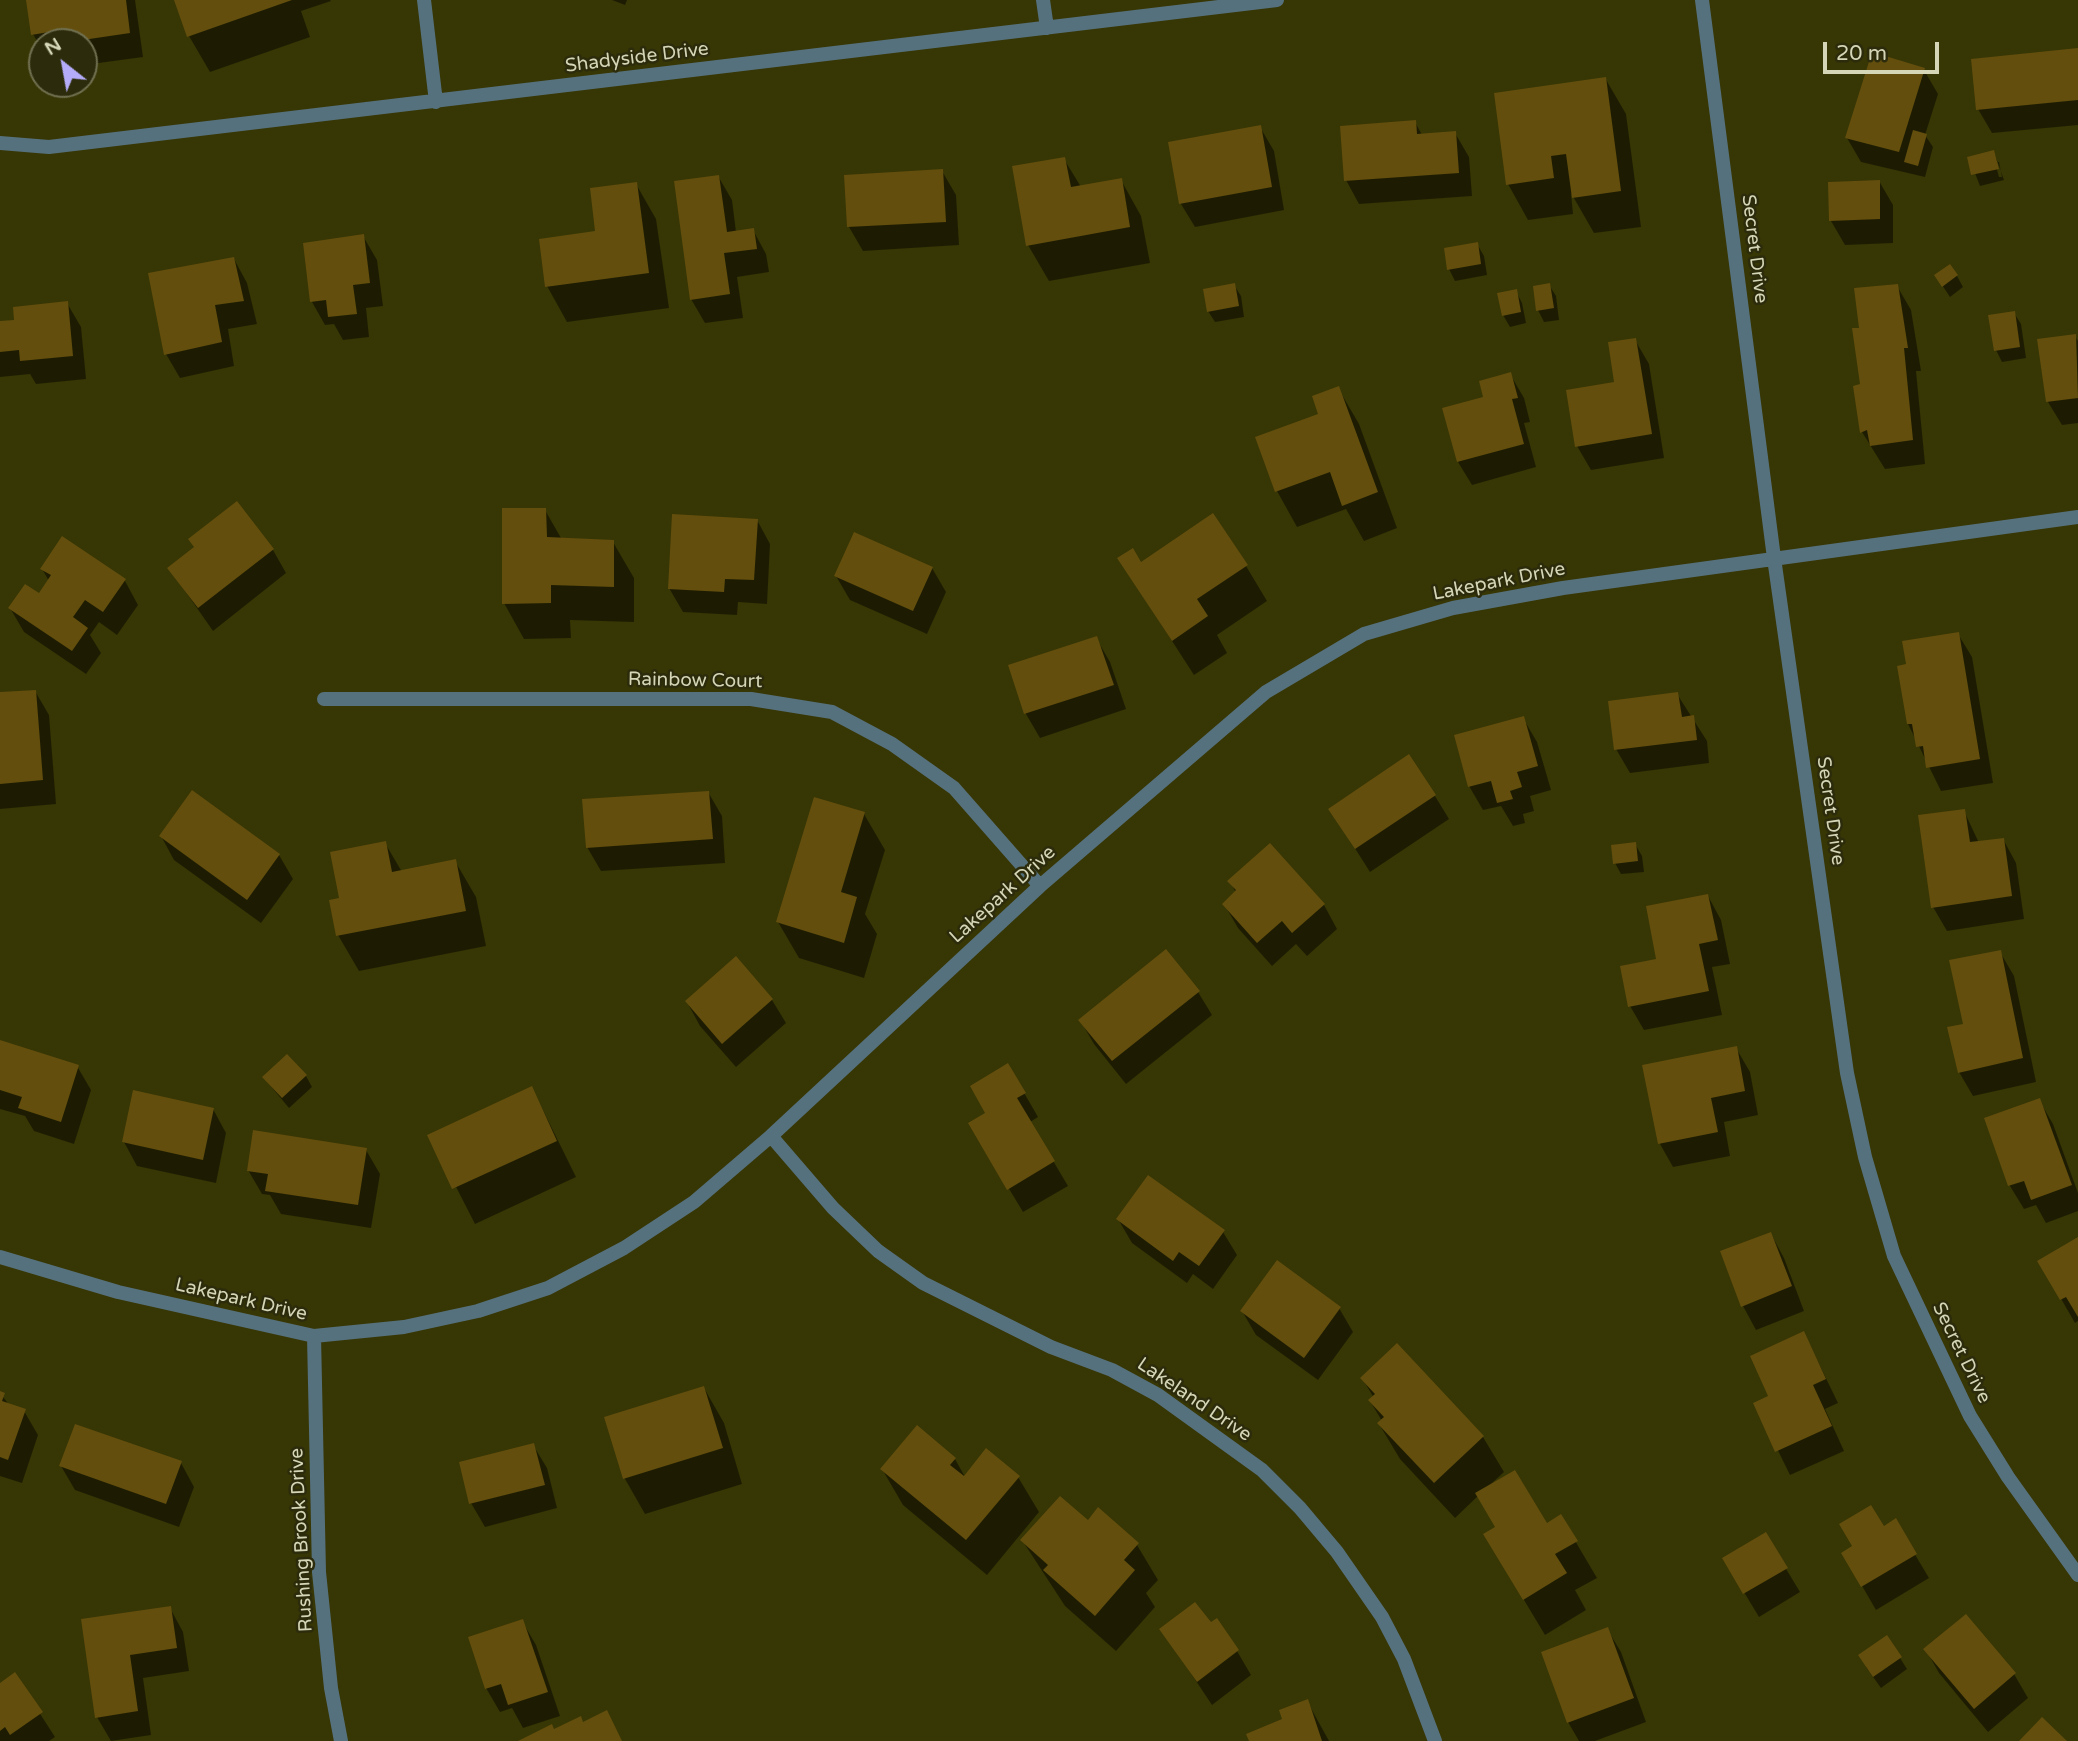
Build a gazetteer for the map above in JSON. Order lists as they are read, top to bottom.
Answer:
{
  "streets": {
    "street": [
      "Shadyside Drive",
      "Secret Drive",
      "Lakepark Drive",
      "Rainbow Court",
      "Lakeland Drive",
      "Rushing Brook Drive"
    ]
  },
  "crossings": [
    ["Secret Drive", "Lakepark Drive"],
    ["Lakepark Drive", "Rainbow Court"],
    ["Lakepark Drive", "Lakeland Drive"],
    ["Lakepark Drive", "Rushing Brook Drive"]
  ],
  "scale_bar": "20 m",
  "north": "top left"
}
